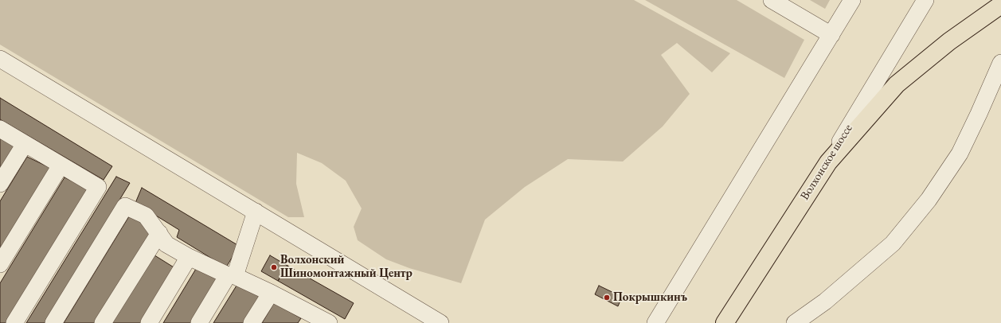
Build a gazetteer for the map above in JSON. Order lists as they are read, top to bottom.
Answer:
{
  "streets": {
    "main road": ["Волхонское шоссе"]
  },
  "places": ["Волхонский Шиномонтажный Центр", "Покрышкинъ"]
}
